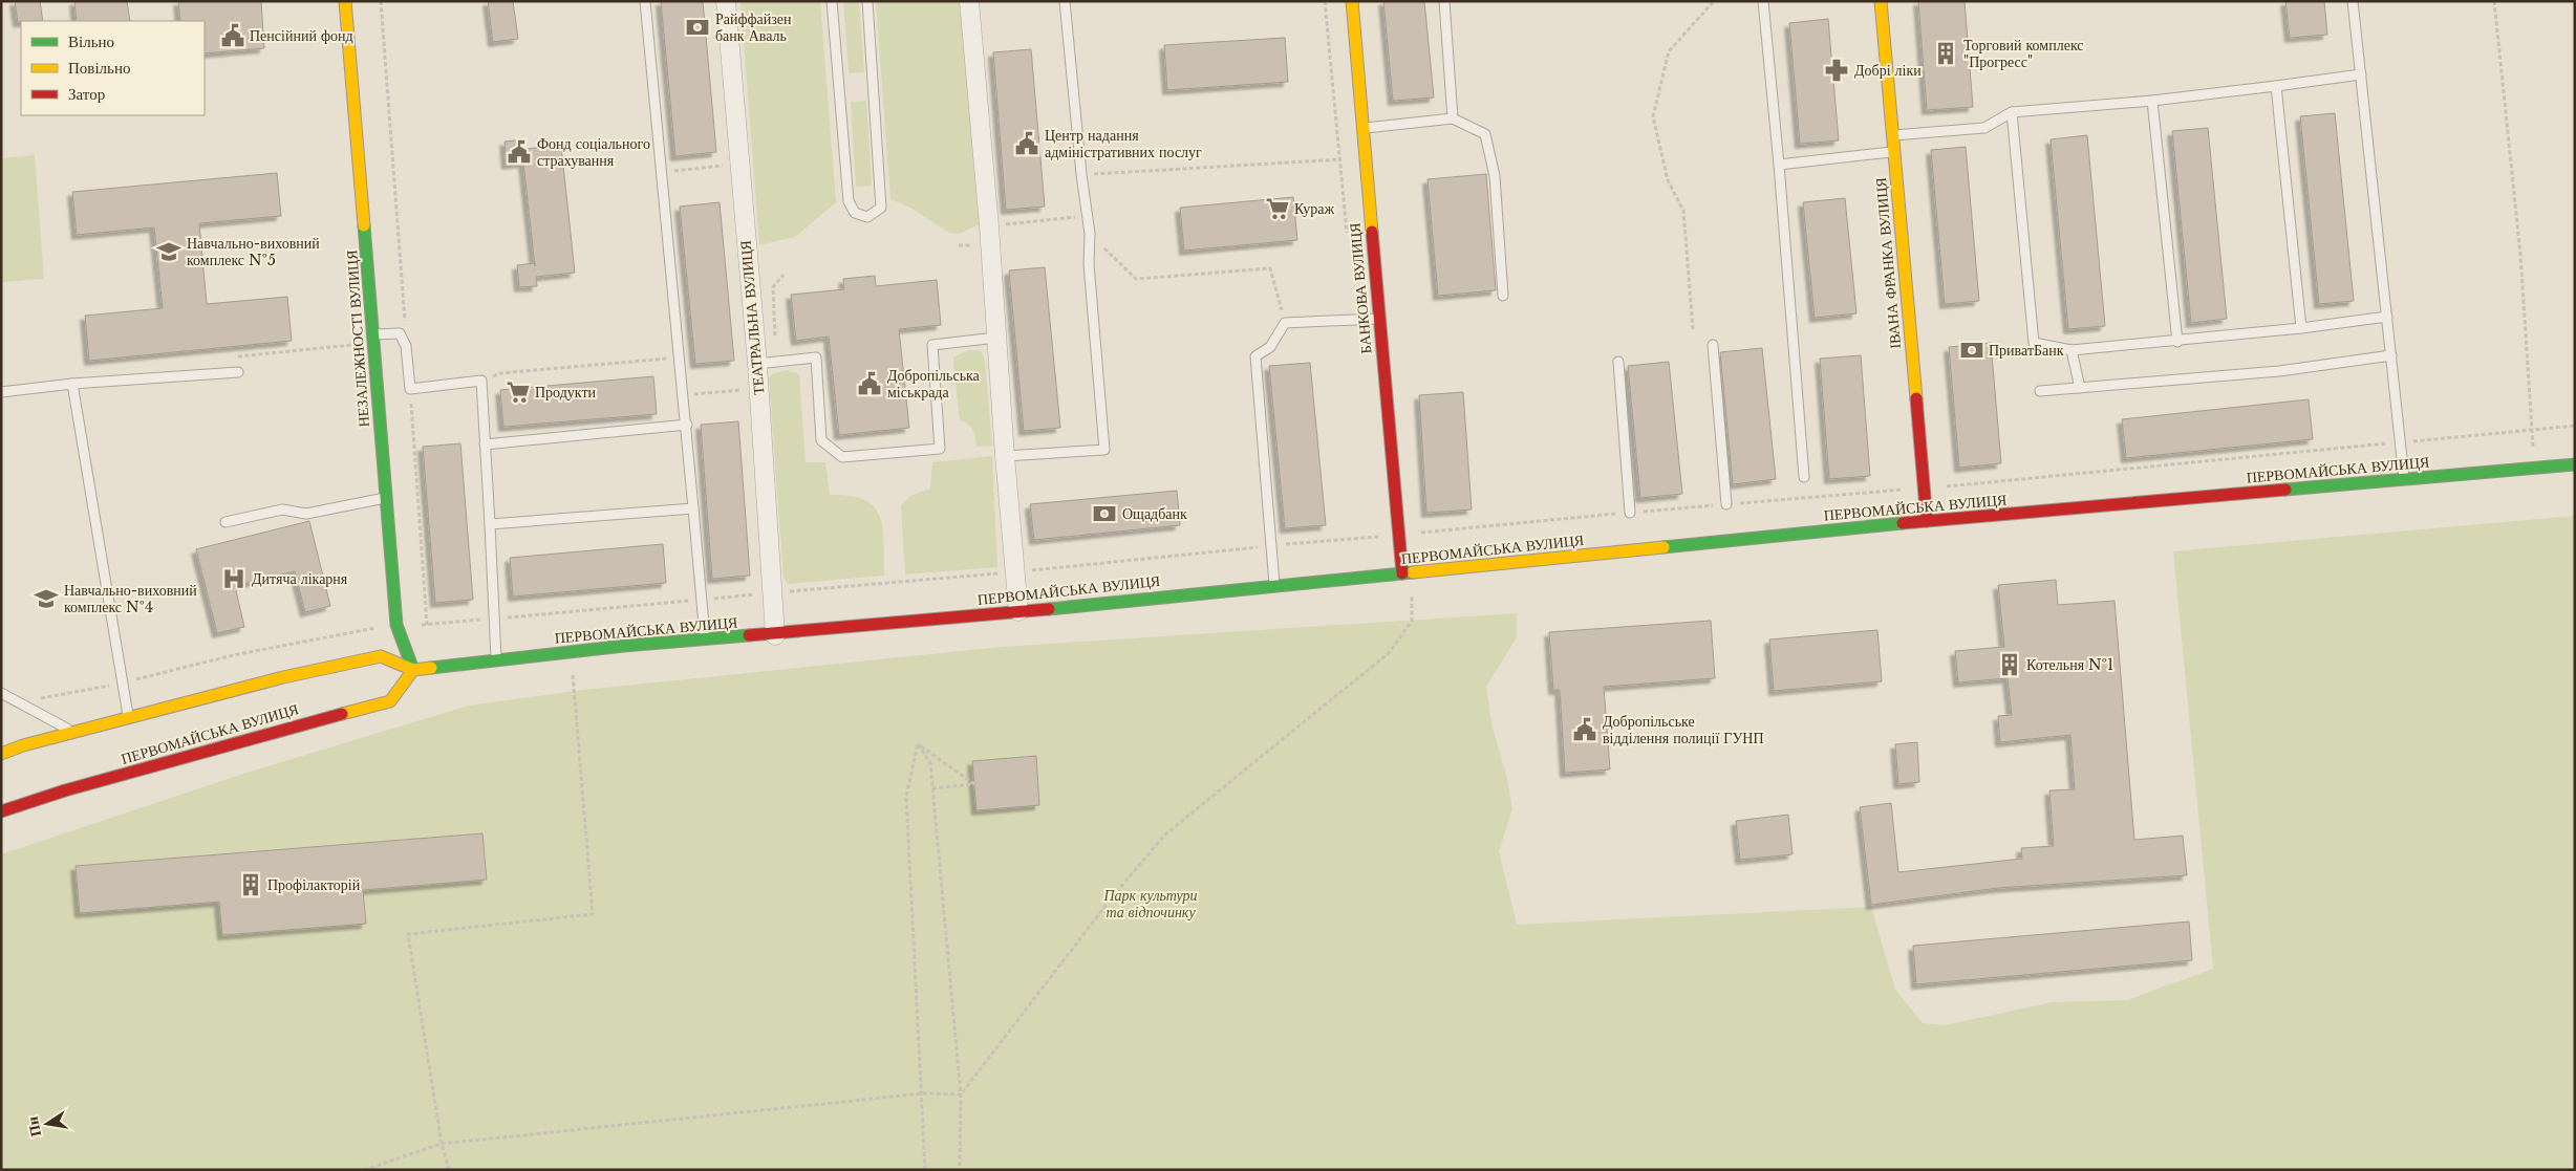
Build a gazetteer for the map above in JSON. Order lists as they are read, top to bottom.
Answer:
{
  "streets": {
    "main road": [
      "ІВАНА ФРАНКА ВУЛИЦЯ",
      "БАНКОВА ВУЛИЦЯ",
      "НЕЗАЛЕЖНОСТІ ВУЛИЦЯ",
      "ПЕРВОМАЙСЬКА ВУЛИЦЯ"
    ],
    "street": ["ТЕАТРАЛЬНА ВУЛИЦЯ"]
  },
  "crossings": [
    ["ІВАНА ФРАНКА ВУЛИЦЯ", "ПЕРВОМАЙСЬКА ВУЛИЦЯ"],
    ["БАНКОВА ВУЛИЦЯ", "ПЕРВОМАЙСЬКА ВУЛИЦЯ"],
    ["ТЕАТРАЛЬНА ВУЛИЦЯ", "ПЕРВОМАЙСЬКА ВУЛИЦЯ"],
    ["НЕЗАЛЕЖНОСТІ ВУЛИЦЯ", "ПЕРВОМАЙСЬКА ВУЛИЦЯ"]
  ],
  "parks": ["Парк культури та відпочинку"],
  "places": {
    "bank": ["Райффайзен банк Аваль", "ПриватБанк", "Ощадбанк"],
    "public building": [
      "Пенсійний фонд",
      "Центр надання адміністративних послуг",
      "Фонд соціального страхування",
      "Добропільська міськрада",
      "Добропільське відділення полиції ГУНП"
    ],
    "building": ["Торговий комплекс \"Прогресс\"", "Котельня №1", "Профілакторій"],
    "pharmacy": ["Добрі ліки"],
    "supermarket": ["Кураж", "Продукти"],
    "school or university": ["Навчально-виховний комплекс №5", "Навчально-виховний комплекс №4"],
    "hospital": ["Дитяча лікарня"]
  },
  "legend": ["Вільно", "Повільно", "Затор"],
  "north": "left"
}
